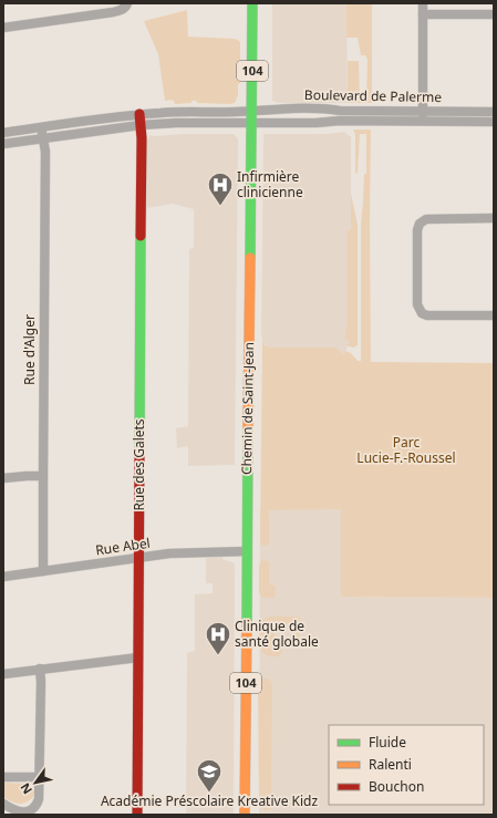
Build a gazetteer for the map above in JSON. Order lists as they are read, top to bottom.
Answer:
{
  "streets": {
    "main road": ["104", "Chemin de Saint-Jean", "Rue des Galets"],
    "street": ["Boulevard de Palerme", "Rue d'Alger", "Rue Abel"]
  },
  "crossings": [
    ["Boulevard de Palerme", "Chemin de Saint-Jean"],
    ["Boulevard de Palerme", "Rue des Galets"],
    ["Rue d'Alger", "Rue Abel"],
    ["Chemin de Saint-Jean", "Rue Abel"],
    ["Rue des Galets", "Rue Abel"]
  ],
  "parks": ["Parc Lucie-F.-Roussel"],
  "places": {
    "hospital": ["Infirmière clinicienne", "Clinique de santé globale"],
    "school or university": ["Académie Préscolaire Kreative Kidz"]
  },
  "legend": ["Fluide", "Ralenti", "Bouchon"],
  "north": "bottom left"
}
